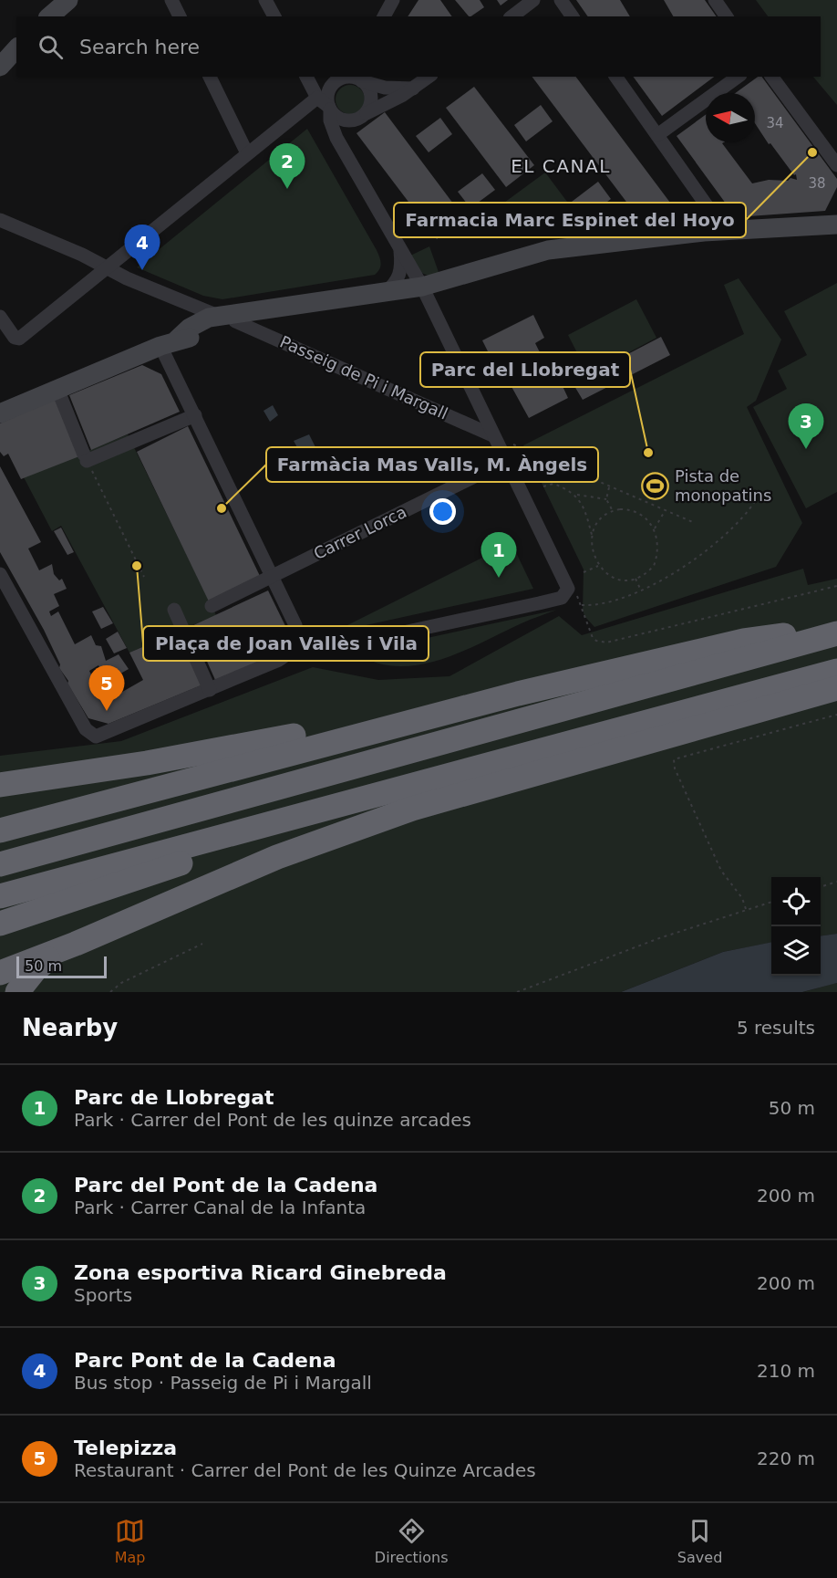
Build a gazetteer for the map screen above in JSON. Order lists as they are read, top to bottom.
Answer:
{
  "streets": {
    "street": ["Passeig de Pi i Margall", "Carrer Lorca"]
  },
  "districts": ["EL CANAL"],
  "places": {
    "other": [
      "Farmacia Marc Espinet del Hoyo",
      "Parc del Llobregat",
      "Farmàcia Mas Valls, M. Àngels",
      "Plaça de Joan Vallès i Vila"
    ],
    "sports": ["Pista de monopatins"]
  },
  "house_numbers": ["34", "38"],
  "scale_bar": "50 m",
  "north": "left",
  "page": {
    "search": "Search here",
    "pins": [
      "2",
      "4",
      "3",
      "1",
      "5"
    ],
    "scale": "50 m",
    "heading": ["Nearby", "5 results"],
    "list": [
      {
        "mark": "1",
        "name": "Parc de Llobregat",
        "note": "Park · Carrer del Pont de les quinze arcades",
        "value": "50 m"
      },
      {
        "mark": "2",
        "name": "Parc del Pont de la Cadena",
        "note": "Park · Carrer Canal de la Infanta",
        "value": "200 m"
      },
      {
        "mark": "3",
        "name": "Zona esportiva Ricard Ginebreda",
        "note": "Sports",
        "value": "200 m"
      },
      {
        "mark": "4",
        "name": "Parc Pont de la Cadena",
        "note": "Bus stop · Passeig de Pi i Margall",
        "value": "210 m"
      },
      {
        "mark": "5",
        "name": "Telepizza",
        "note": "Restaurant · Carrer del Pont de les Quinze Arcades",
        "value": "220 m"
      }
    ],
    "nav": ["Map", "Directions", "Saved"]
  }
}
